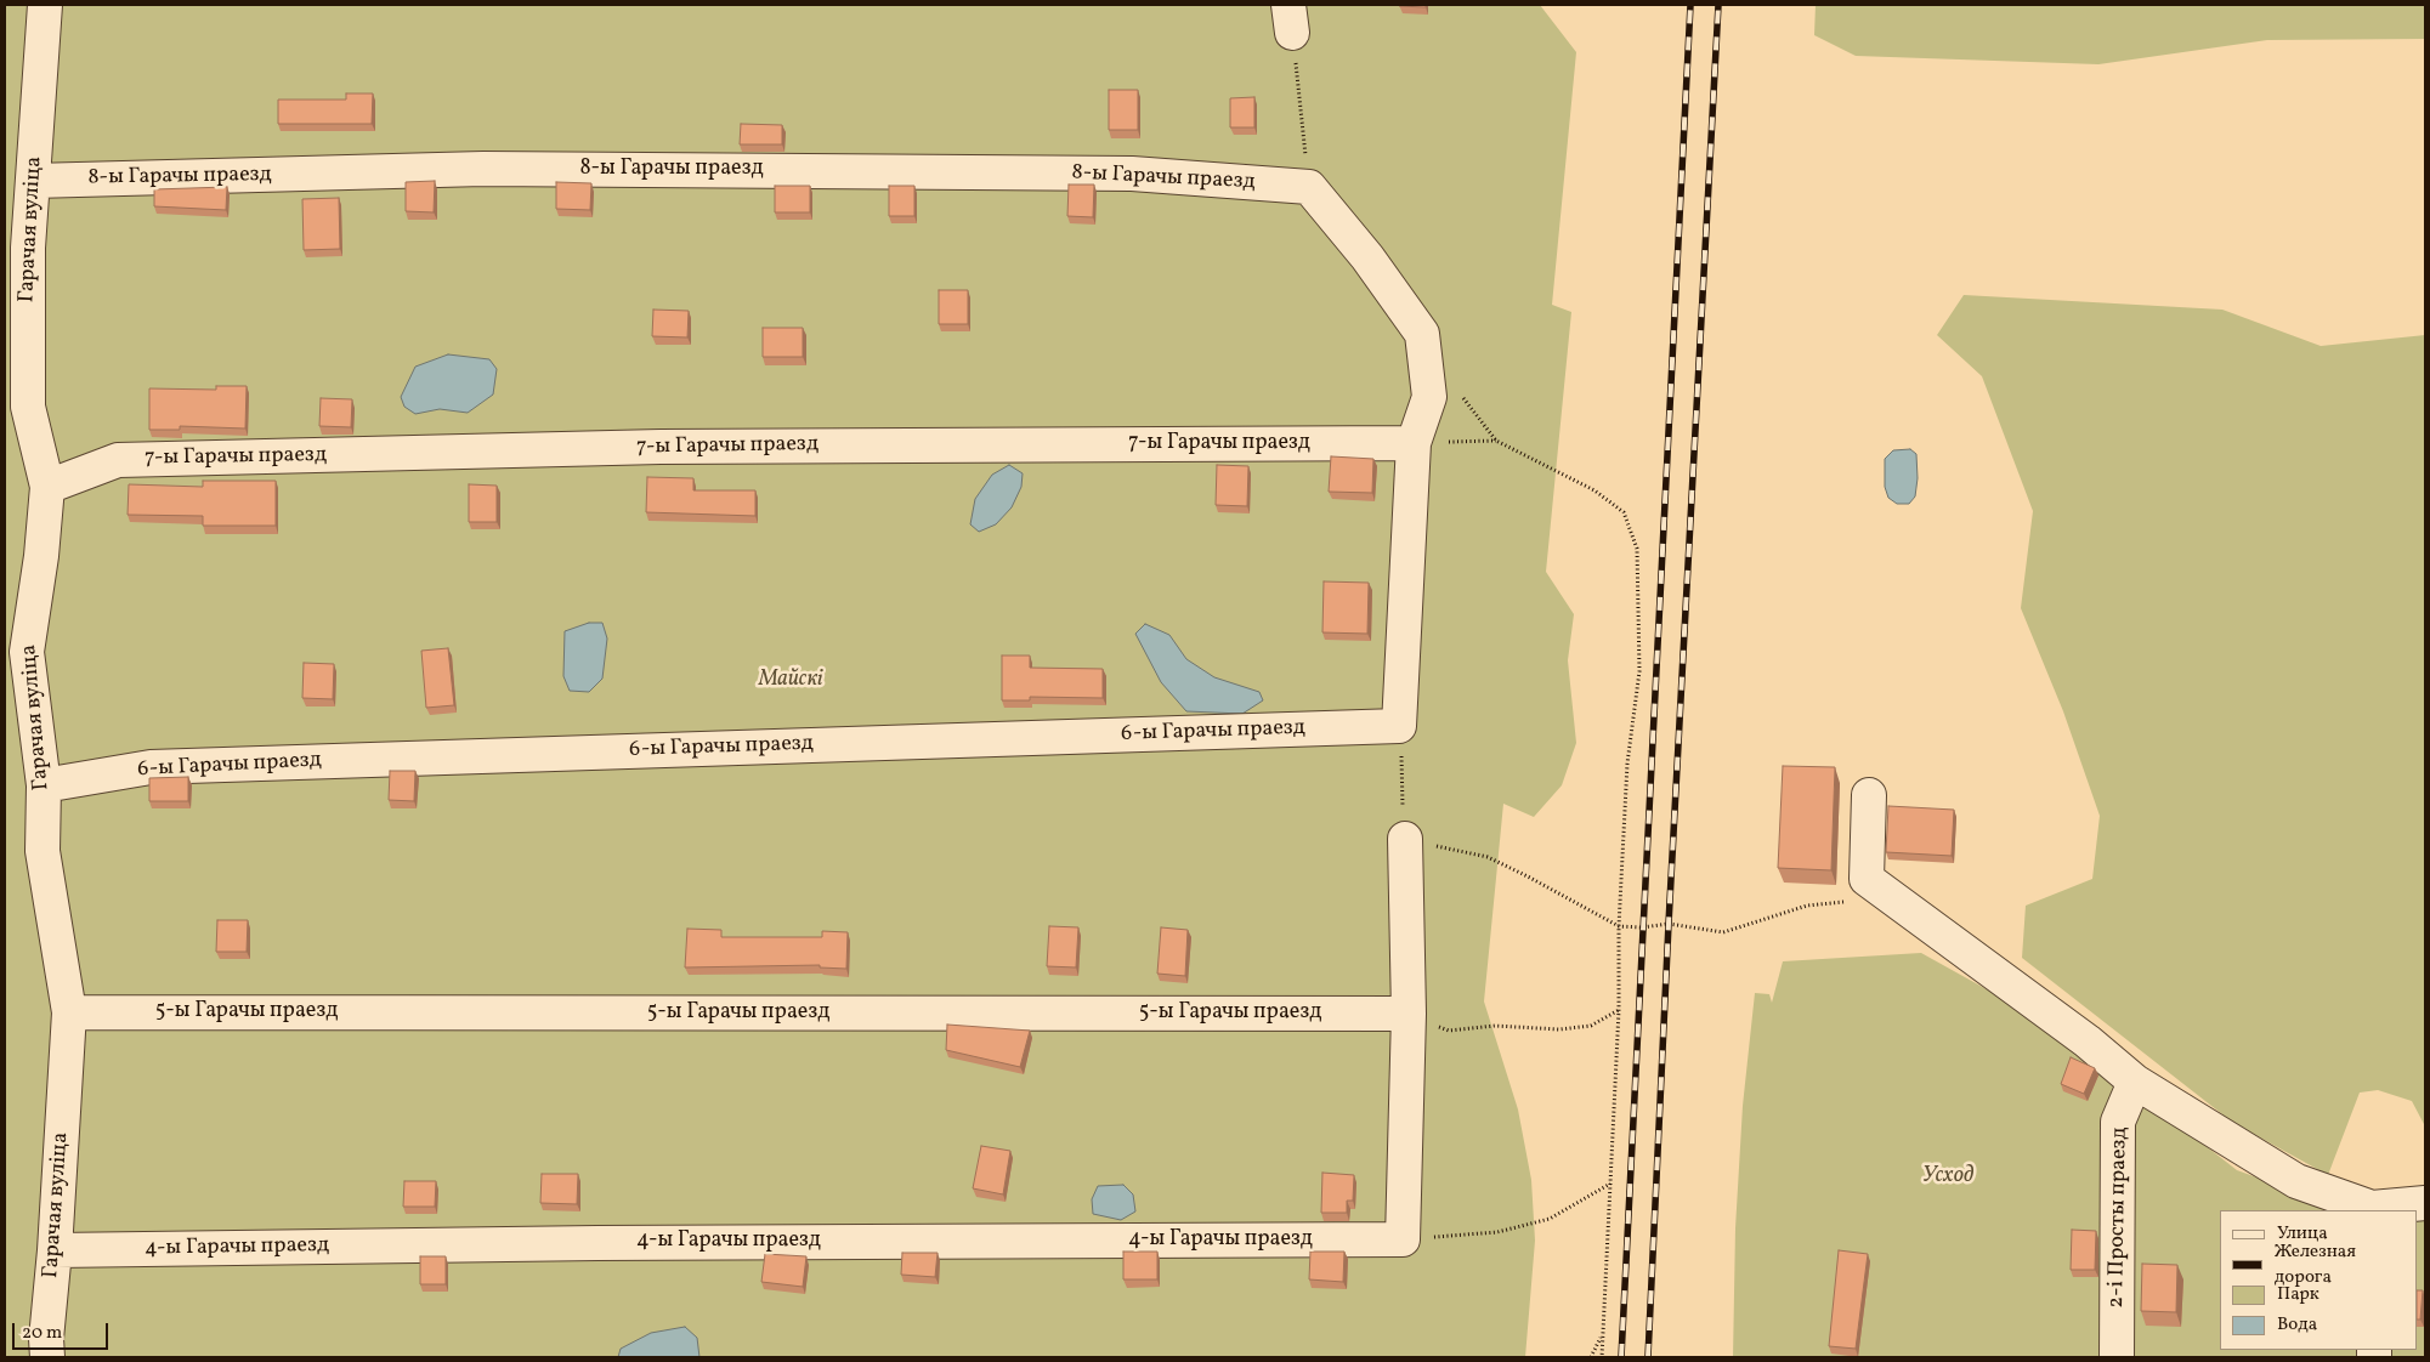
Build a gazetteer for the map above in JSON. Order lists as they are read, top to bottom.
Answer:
{
  "streets": {
    "street": [
      "8-ы Гарачы праезд",
      "Гарачая вуліца",
      "7-ы Гарачы праезд",
      "6-ы Гарачы праезд",
      "5-ы Гарачы праезд",
      "2-і Просты праезд",
      "4-ы Гарачы праезд"
    ]
  },
  "crossings": [
    ["8-ы Гарачы праезд", "Гарачая вуліца"],
    ["Гарачая вуліца", "7-ы Гарачы праезд"],
    ["Гарачая вуліца", "6-ы Гарачы праезд"],
    ["Гарачая вуліца", "5-ы Гарачы праезд"],
    ["Гарачая вуліца", "4-ы Гарачы праезд"]
  ],
  "parks": ["Майскі", "Усход"],
  "legend": [
    "Улица",
    "Железная дорога",
    "Парк",
    "Вода"
  ],
  "scale_bar": "20 m"
}
